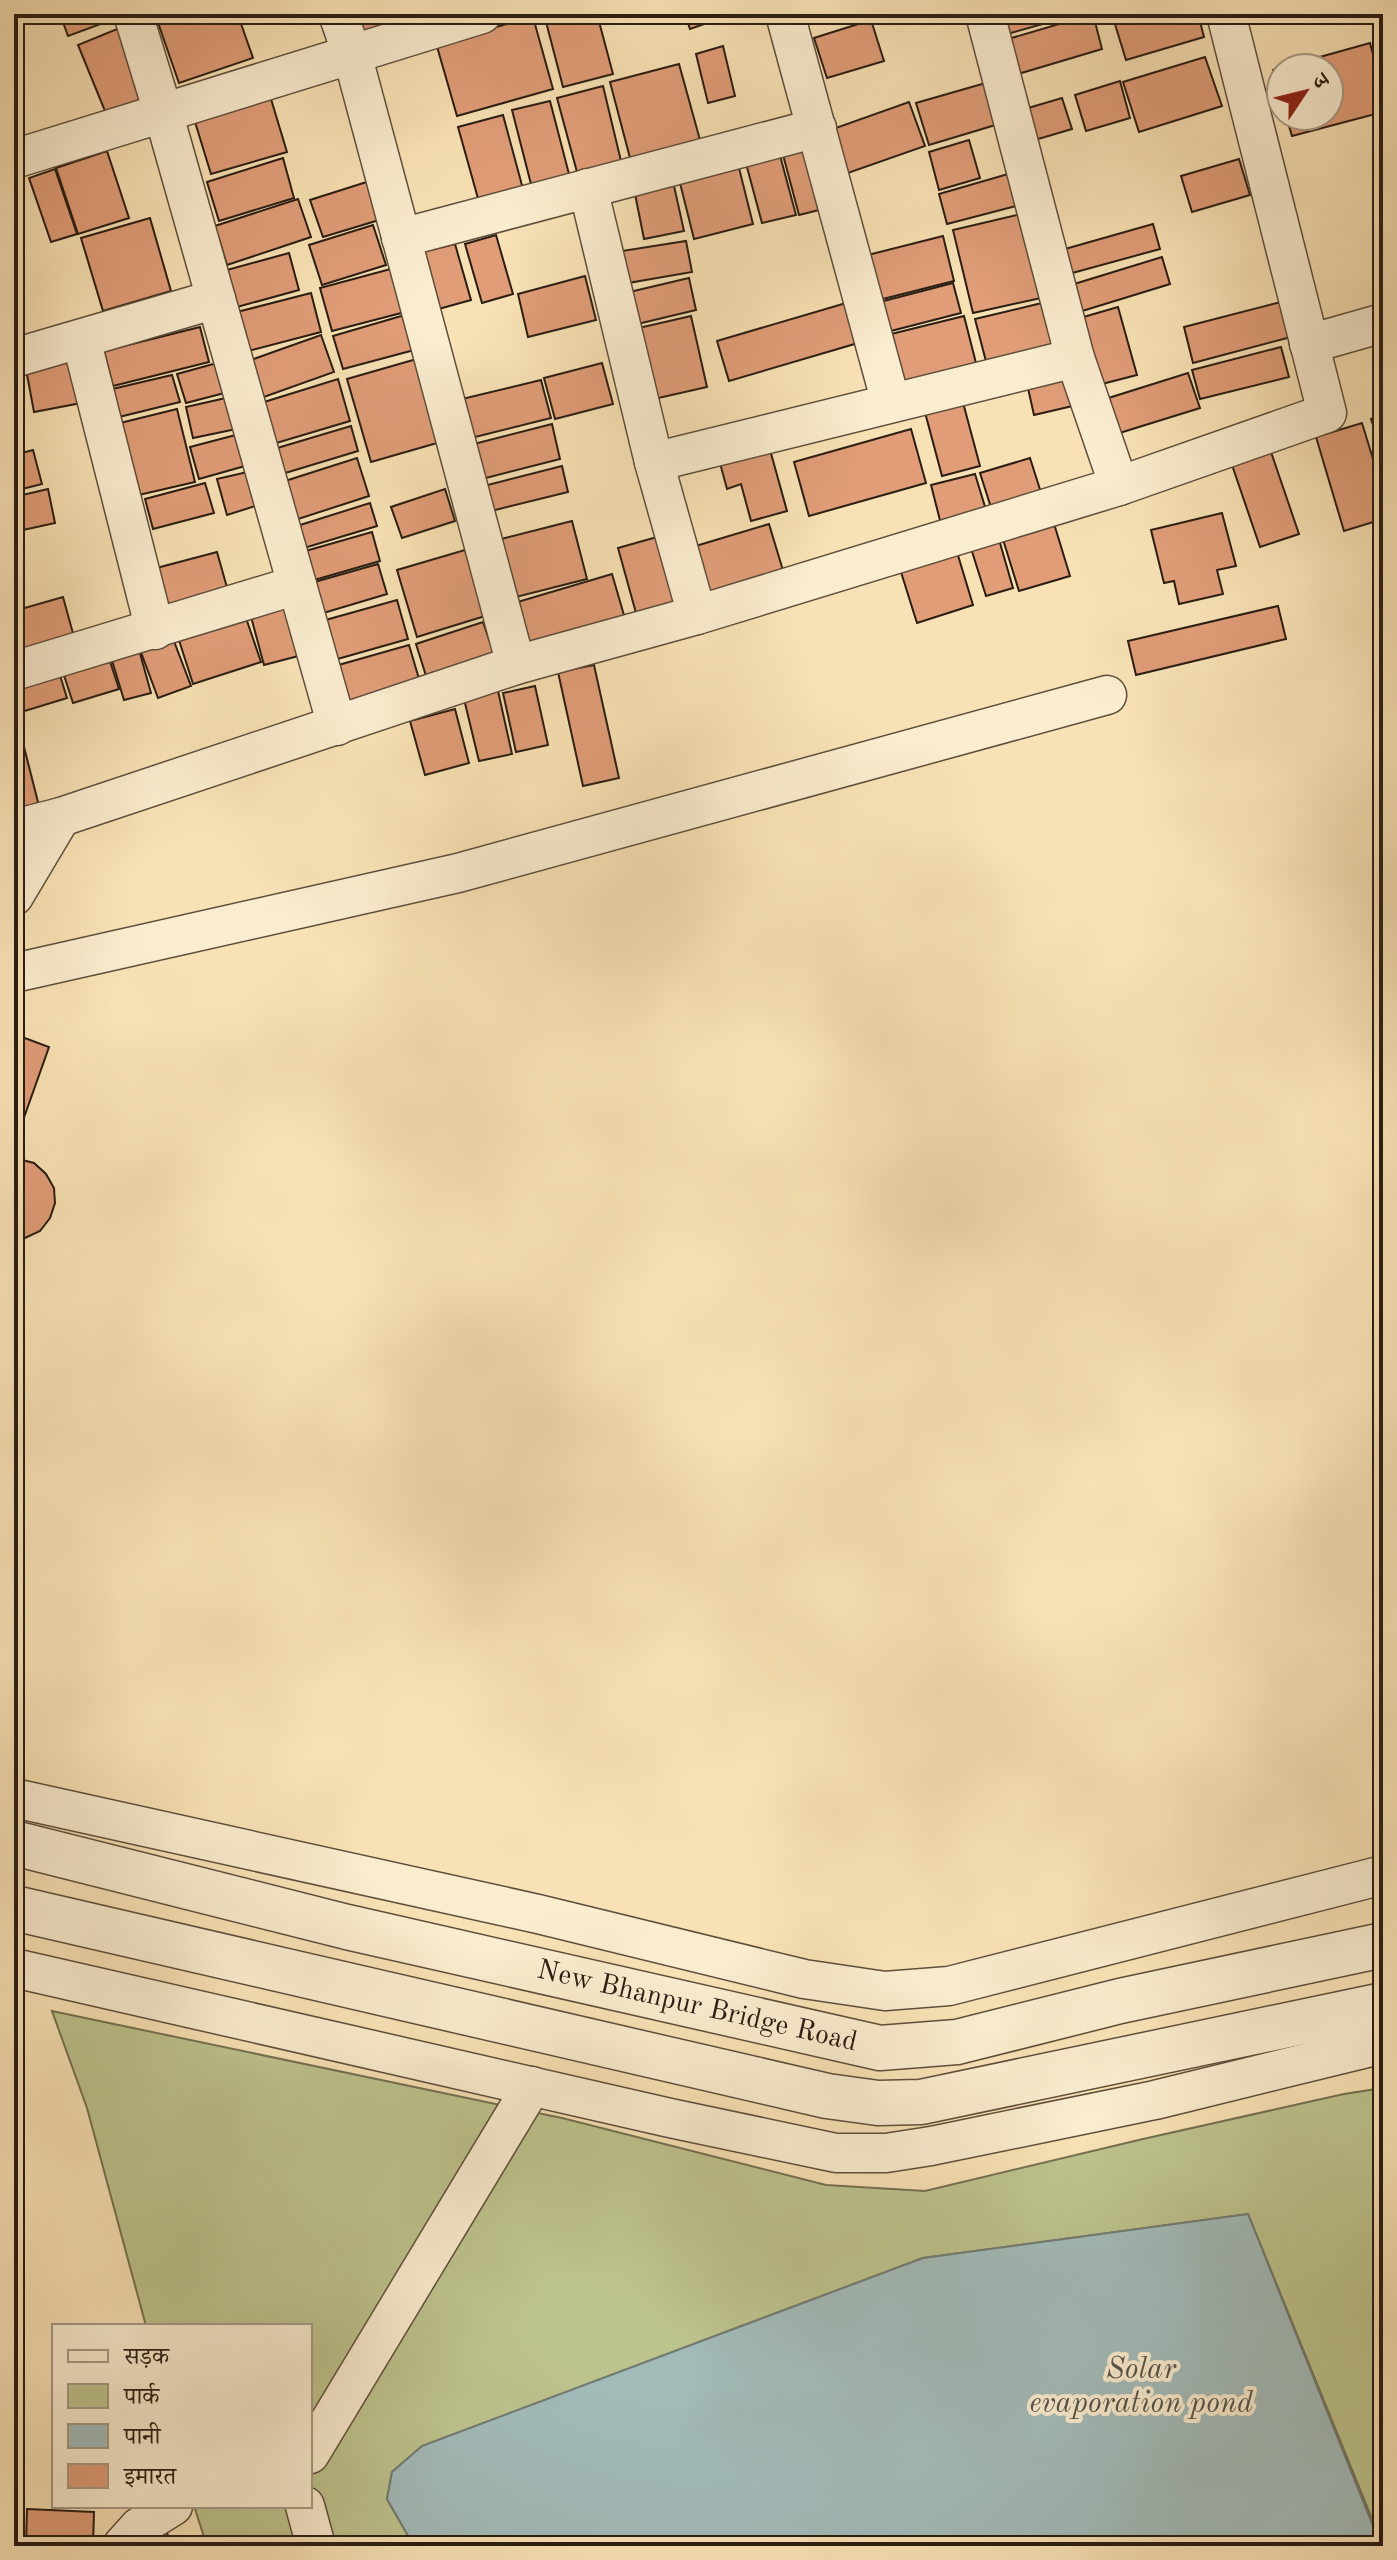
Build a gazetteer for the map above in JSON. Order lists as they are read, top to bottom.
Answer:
{
  "streets": {
    "street": ["New Bhanpur Bridge Road"]
  },
  "water": ["Solar evaporation pond"],
  "legend": [
    "सड़क",
    "पार्क",
    "पानी",
    "इमारत"
  ],
  "north": "top right"
}
